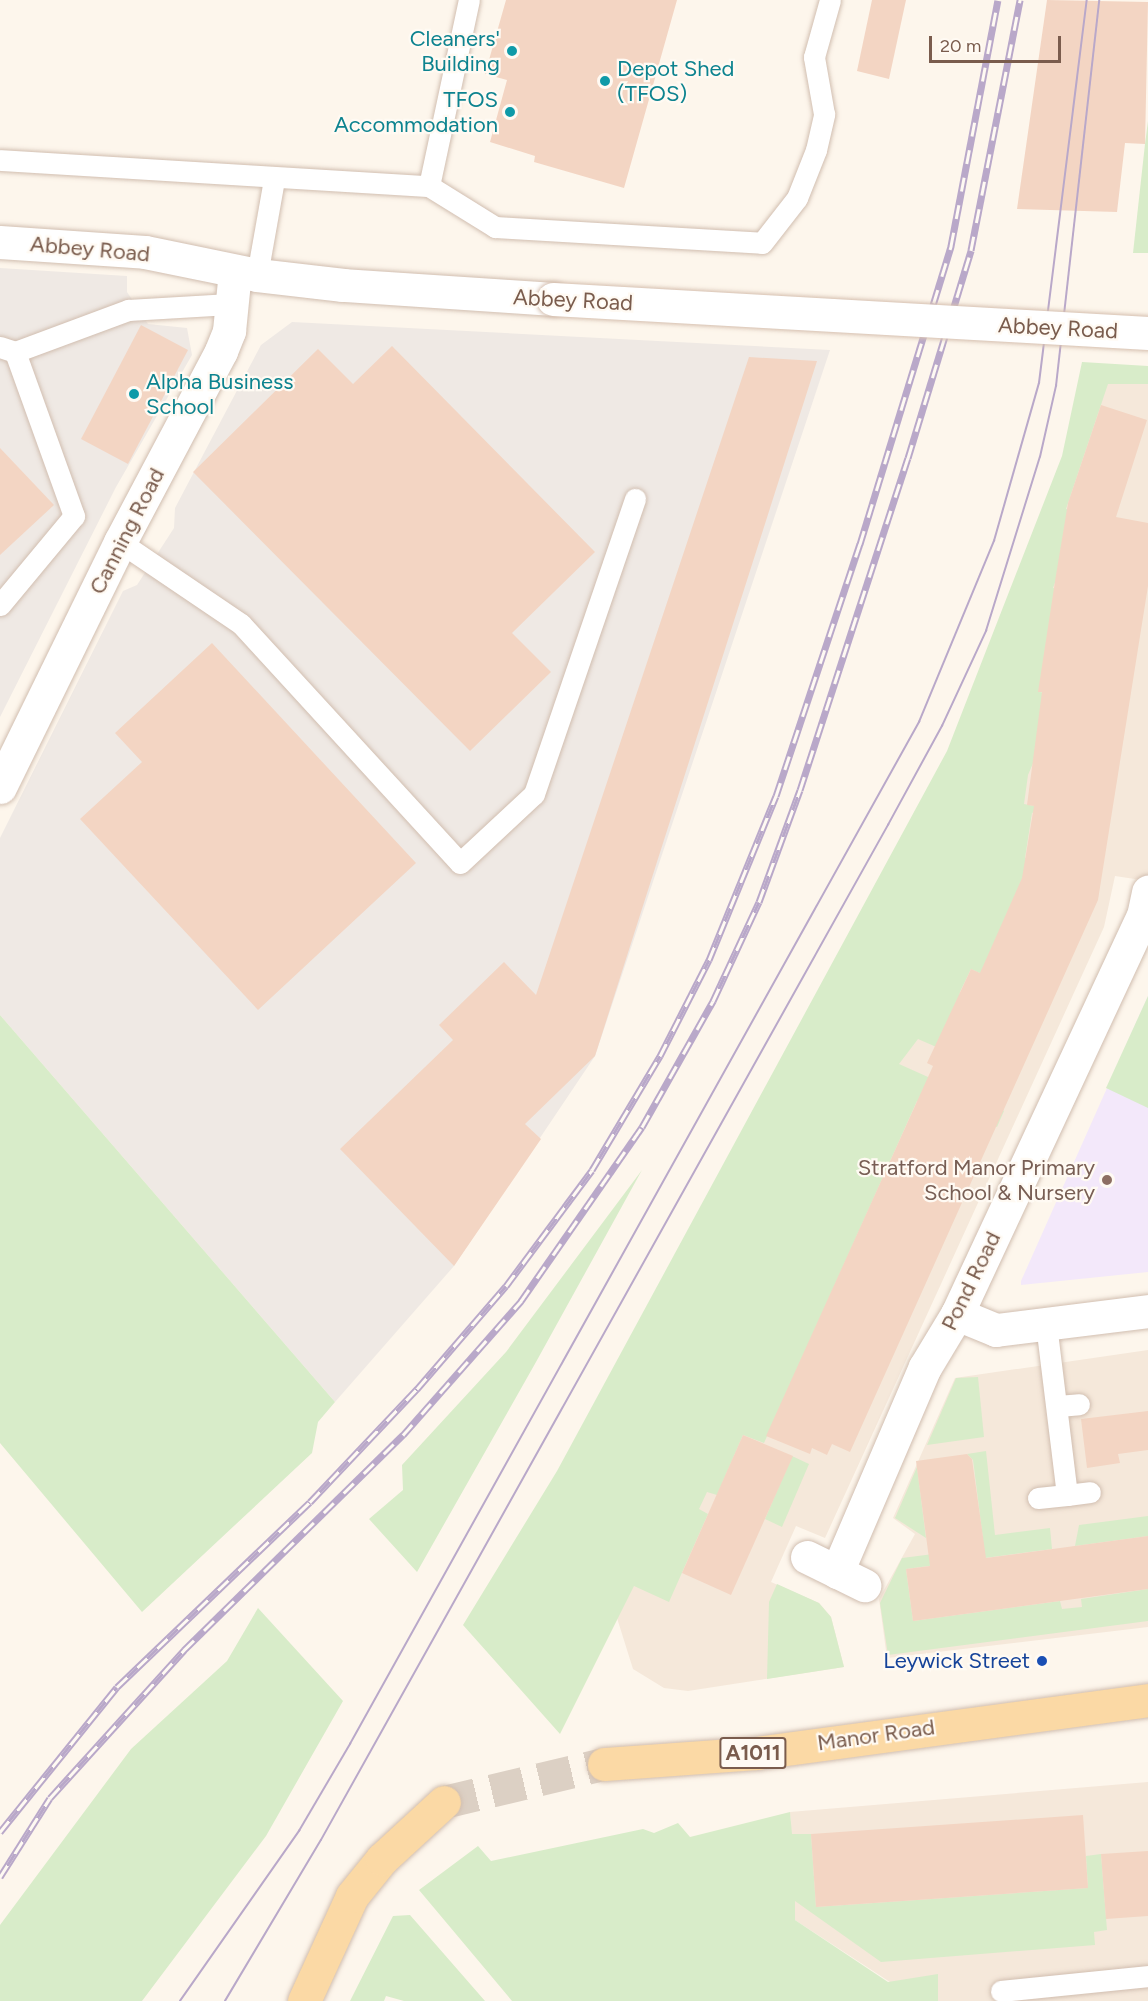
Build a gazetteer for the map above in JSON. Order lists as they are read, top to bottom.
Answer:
{
  "streets": {
    "main road": ["Manor Road", "A1011"],
    "street": ["Abbey Road", "Canning Road", "Pond Road"]
  },
  "crossings": [
    ["Abbey Road", "Canning Road"]
  ],
  "places": [
    "Cleaners' Building",
    "Depot Shed (TFOS)",
    "TFOS Accommodation",
    "Alpha Business School",
    "Stratford Manor Primary School & Nursery",
    "Leywick Street"
  ],
  "scale_bar": "20 m"
}
